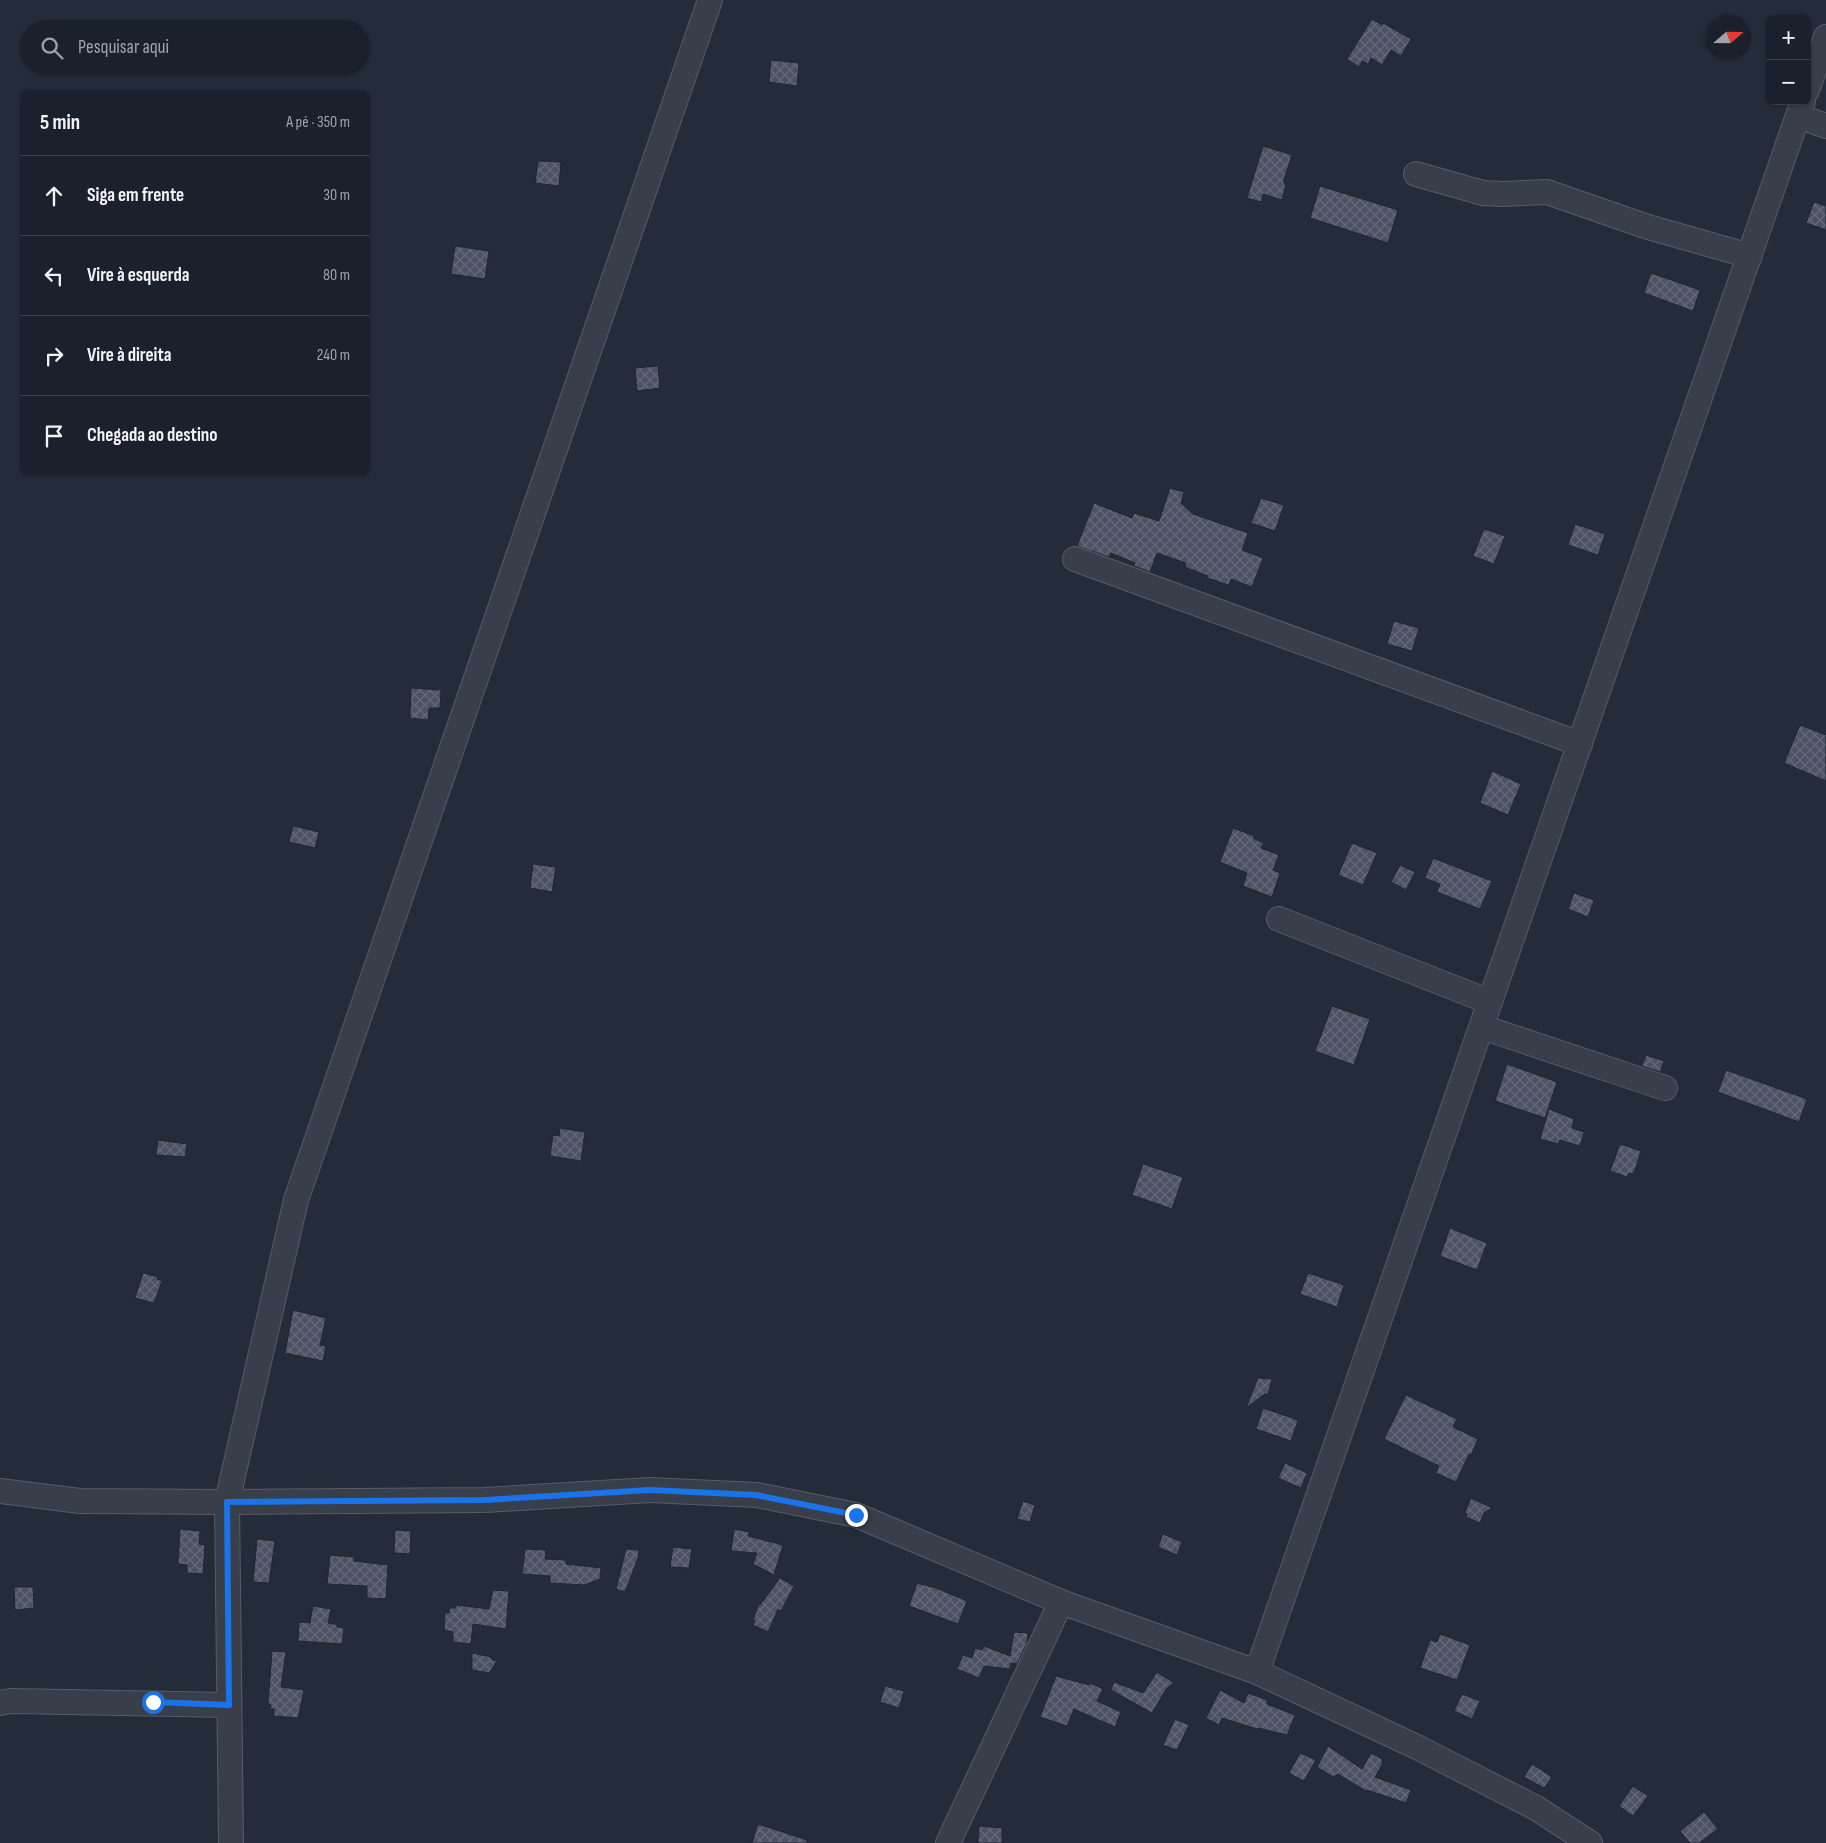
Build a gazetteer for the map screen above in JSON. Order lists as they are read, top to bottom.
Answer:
{
  "north": "right",
  "page": {
    "map_buttons": ["+", "−"],
    "search": "Pesquisar aqui",
    "heading": ["5 min", "A pé · 350 m"],
    "list": [
      ["Siga em frente", "30 m"],
      ["Vire à esquerda", "80 m"],
      ["Vire à direita", "240 m"],
      "Chegada ao destino"
    ]
  }
}
